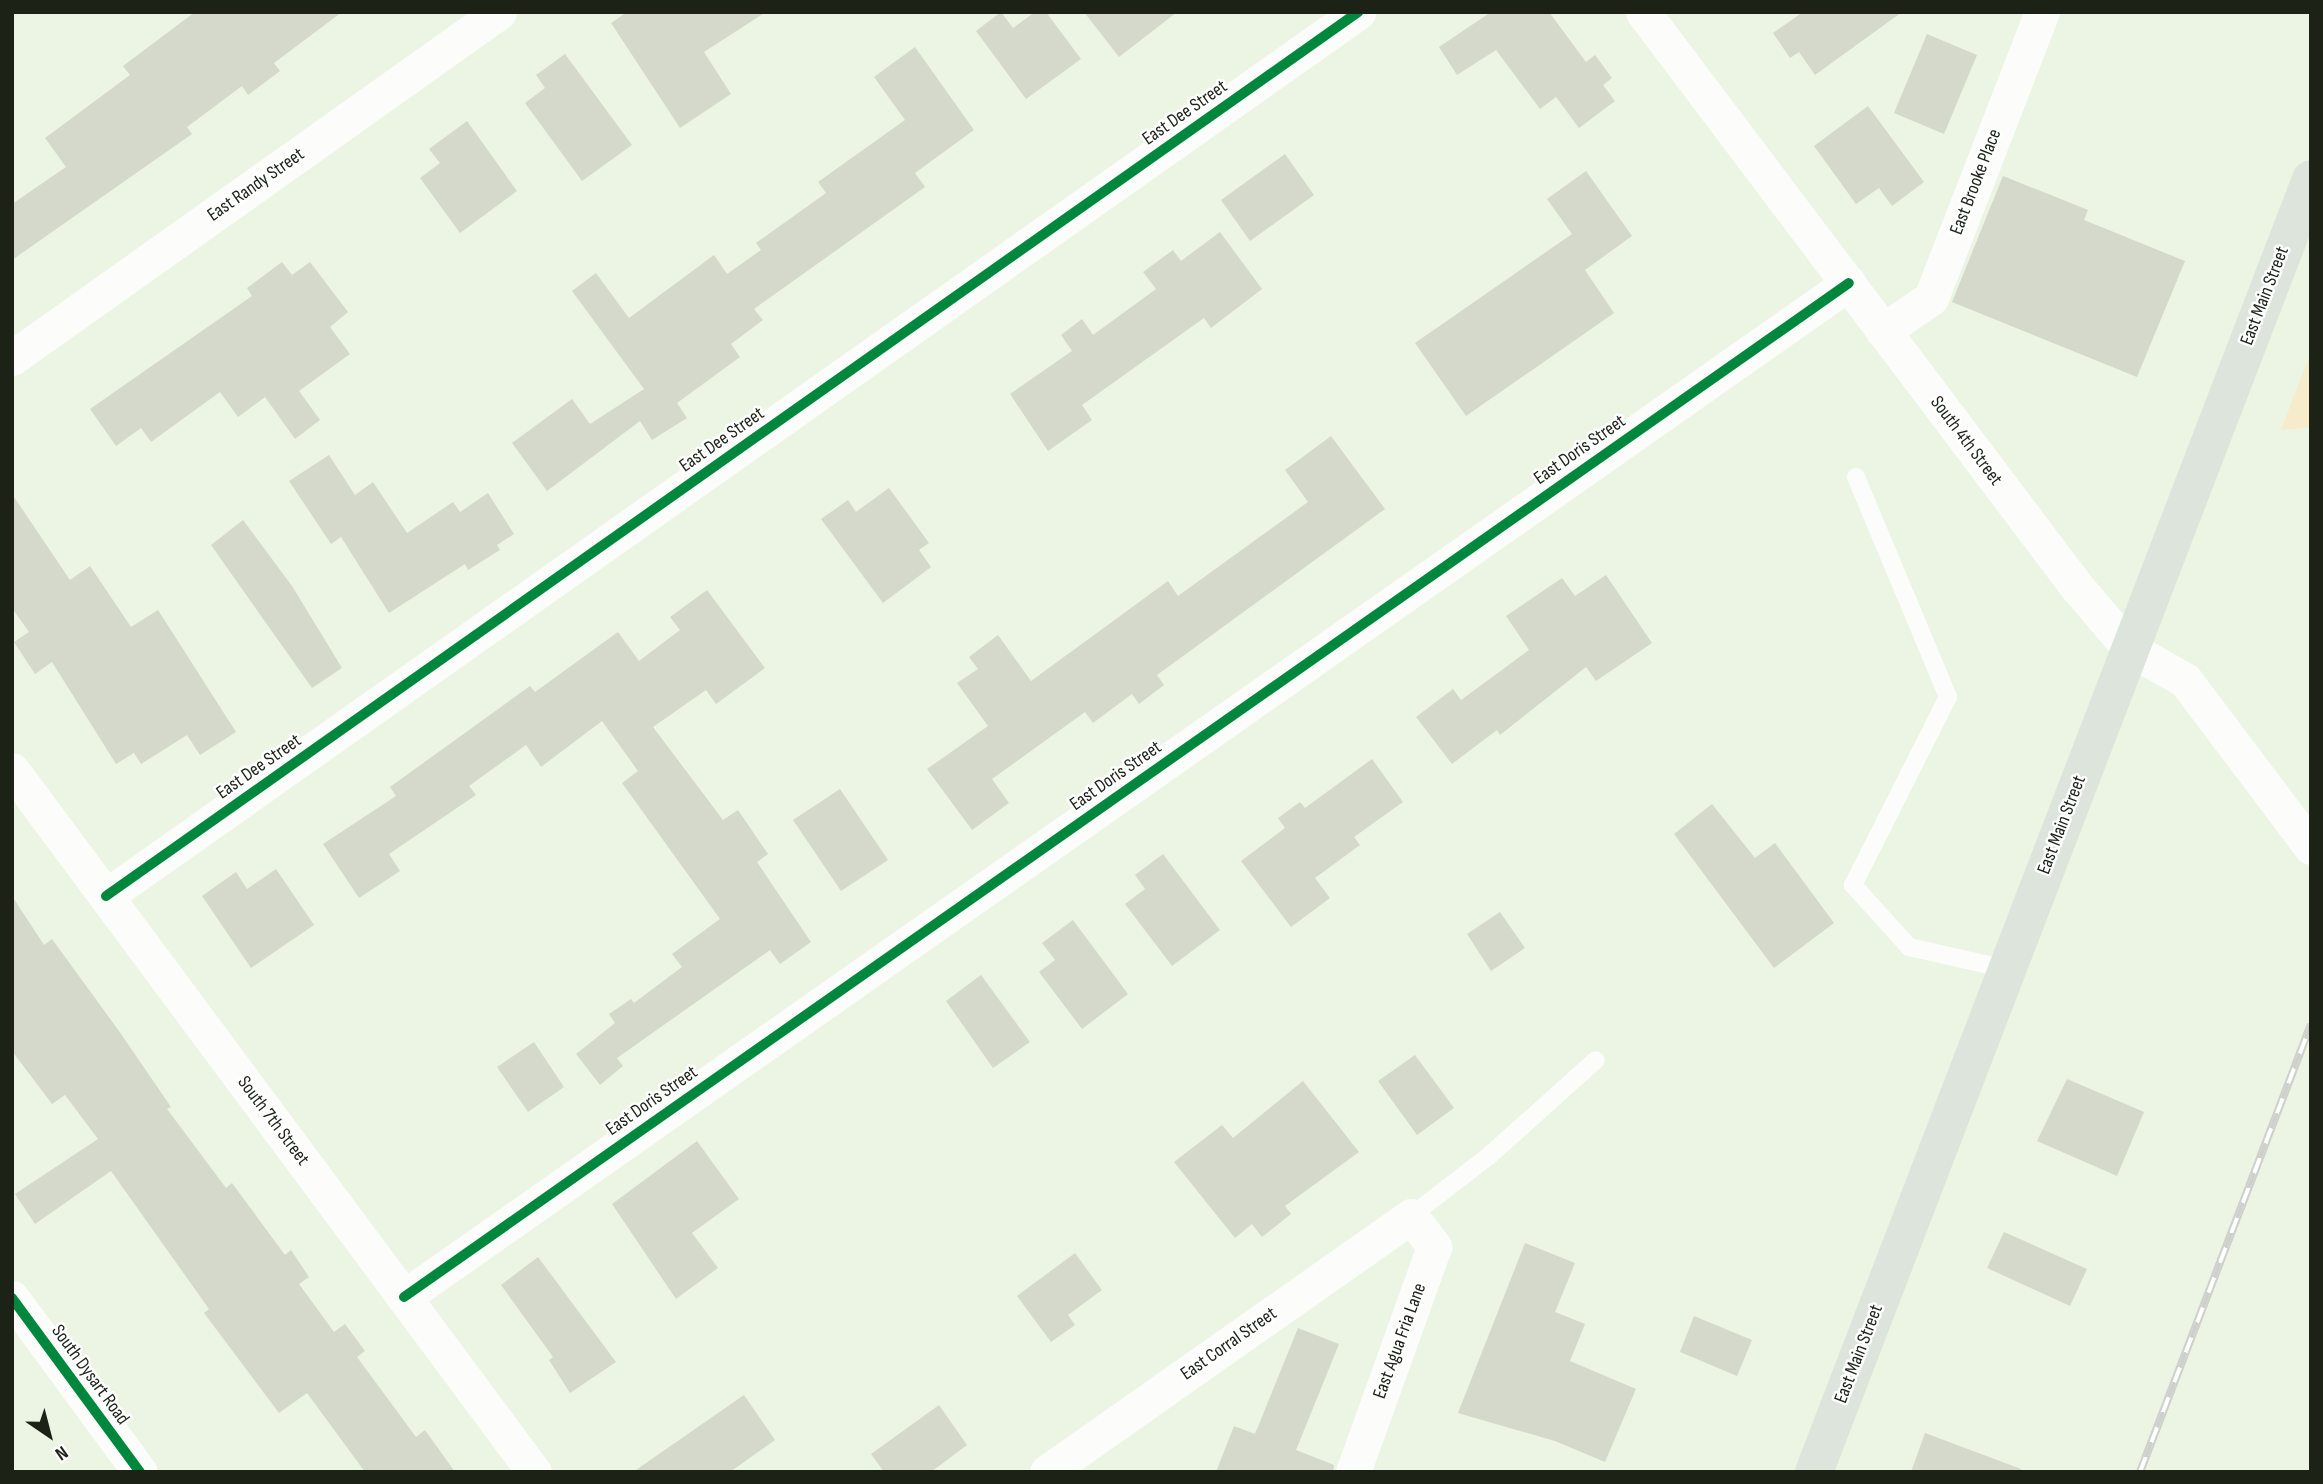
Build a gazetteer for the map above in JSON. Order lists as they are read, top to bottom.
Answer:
{
  "streets": {
    "main road": ["East Main Street"],
    "street": [
      "East Dee Street",
      "East Brooke Place",
      "East Randy Street",
      "South 4th Street",
      "East Doris Street",
      "South 7th Street",
      "East Agua Fria Lane",
      "East Corral Street",
      "South Dysart Road"
    ]
  },
  "crossings": [
    ["East Dee Street", "South 7th Street"],
    ["East Brooke Place", "South 4th Street"],
    ["East Main Street", "South 4th Street"],
    ["South 4th Street", "East Doris Street"],
    ["East Doris Street", "South 7th Street"],
    ["East Agua Fria Lane", "East Corral Street"]
  ],
  "north": "bottom right"
}
